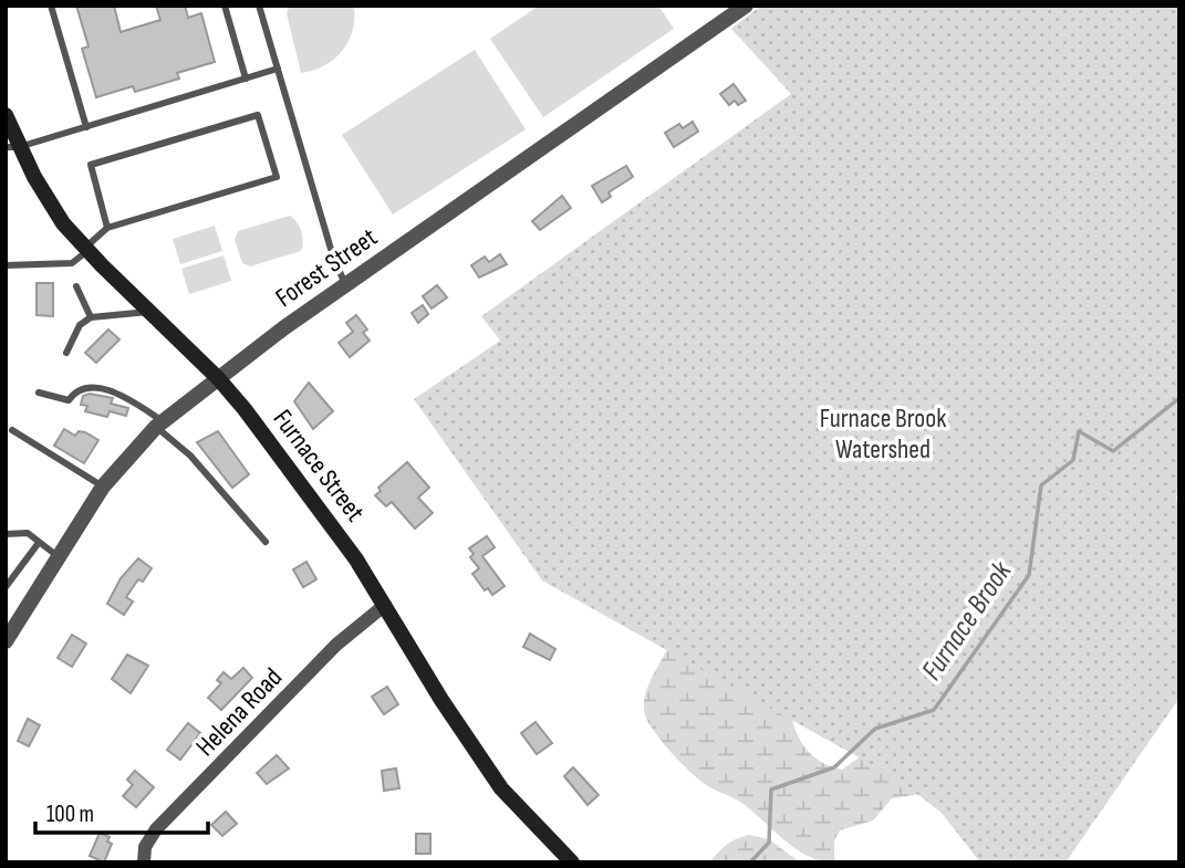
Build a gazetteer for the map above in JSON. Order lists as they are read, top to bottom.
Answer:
{
  "streets": {
    "main road": ["Furnace Street"],
    "street": ["Forest Street", "Helena Road"]
  },
  "crossings": [
    ["Forest Street", "Furnace Street"],
    ["Furnace Street", "Helena Road"]
  ],
  "water": ["Furnace Brook"],
  "parks": ["Furnace Brook Watershed"],
  "scale_bar": "100 m"
}
